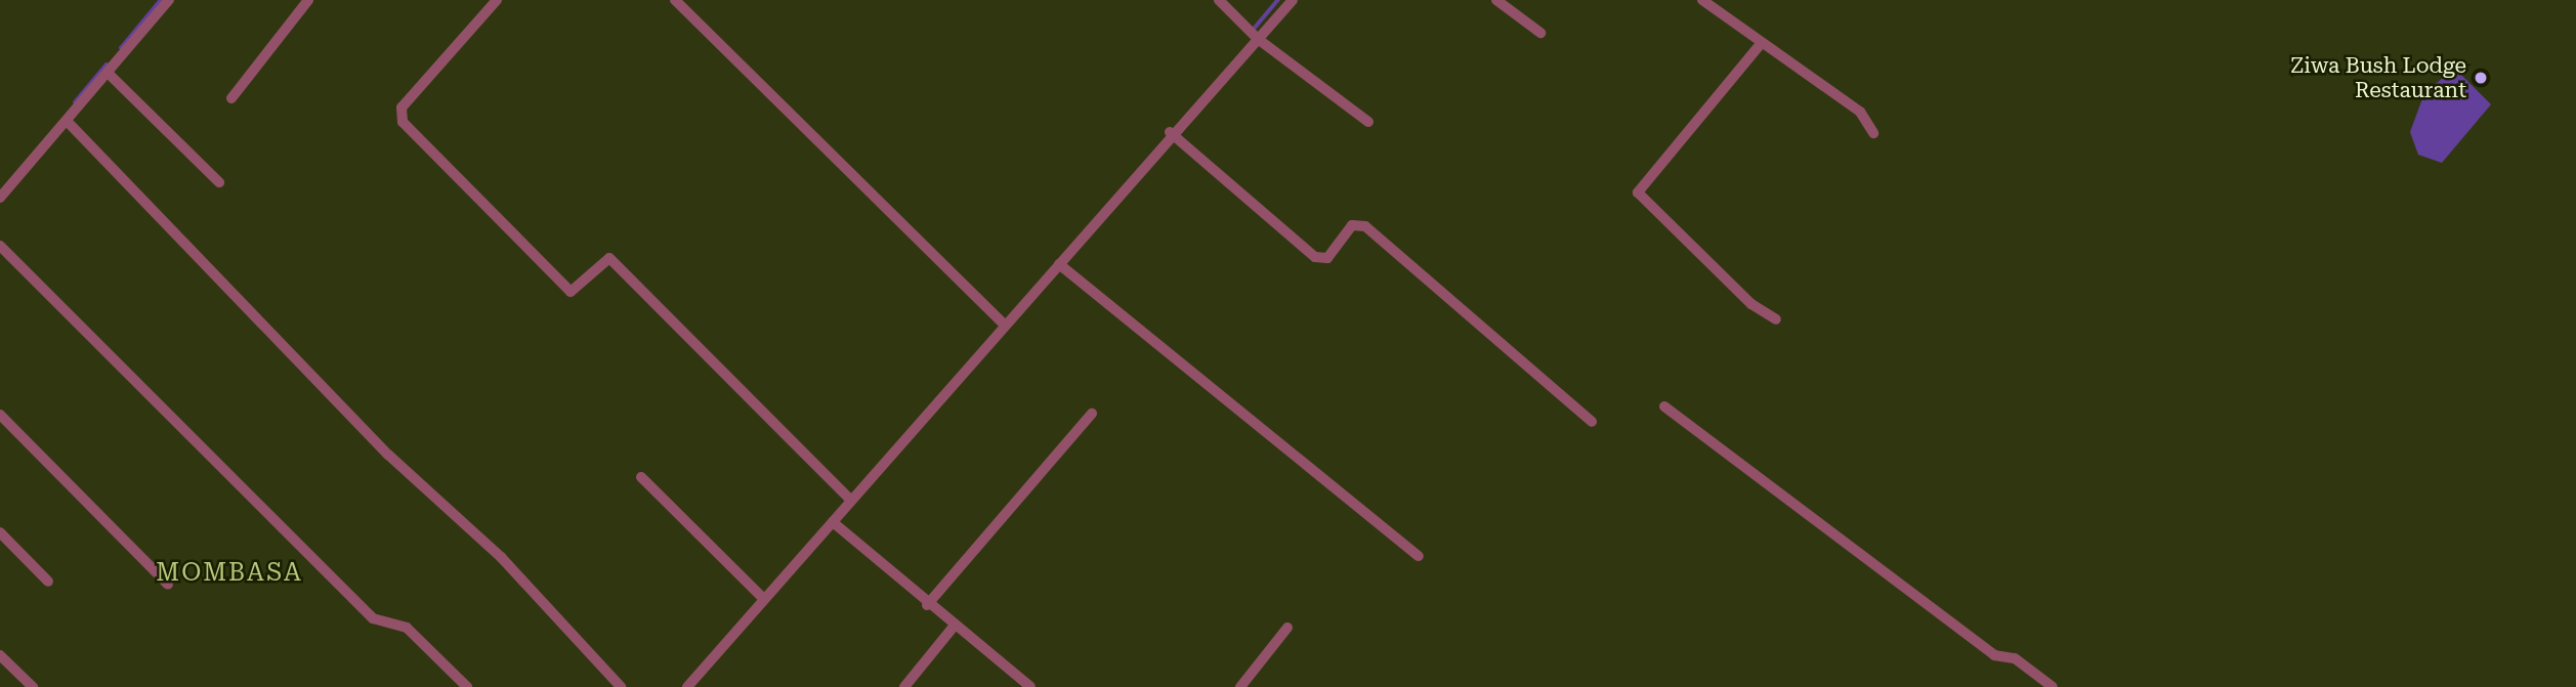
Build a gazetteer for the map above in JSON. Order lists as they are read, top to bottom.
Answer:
{
  "districts": ["MOMBASA"],
  "places": ["Ziwa Bush Lodge Restaurant"]
}
